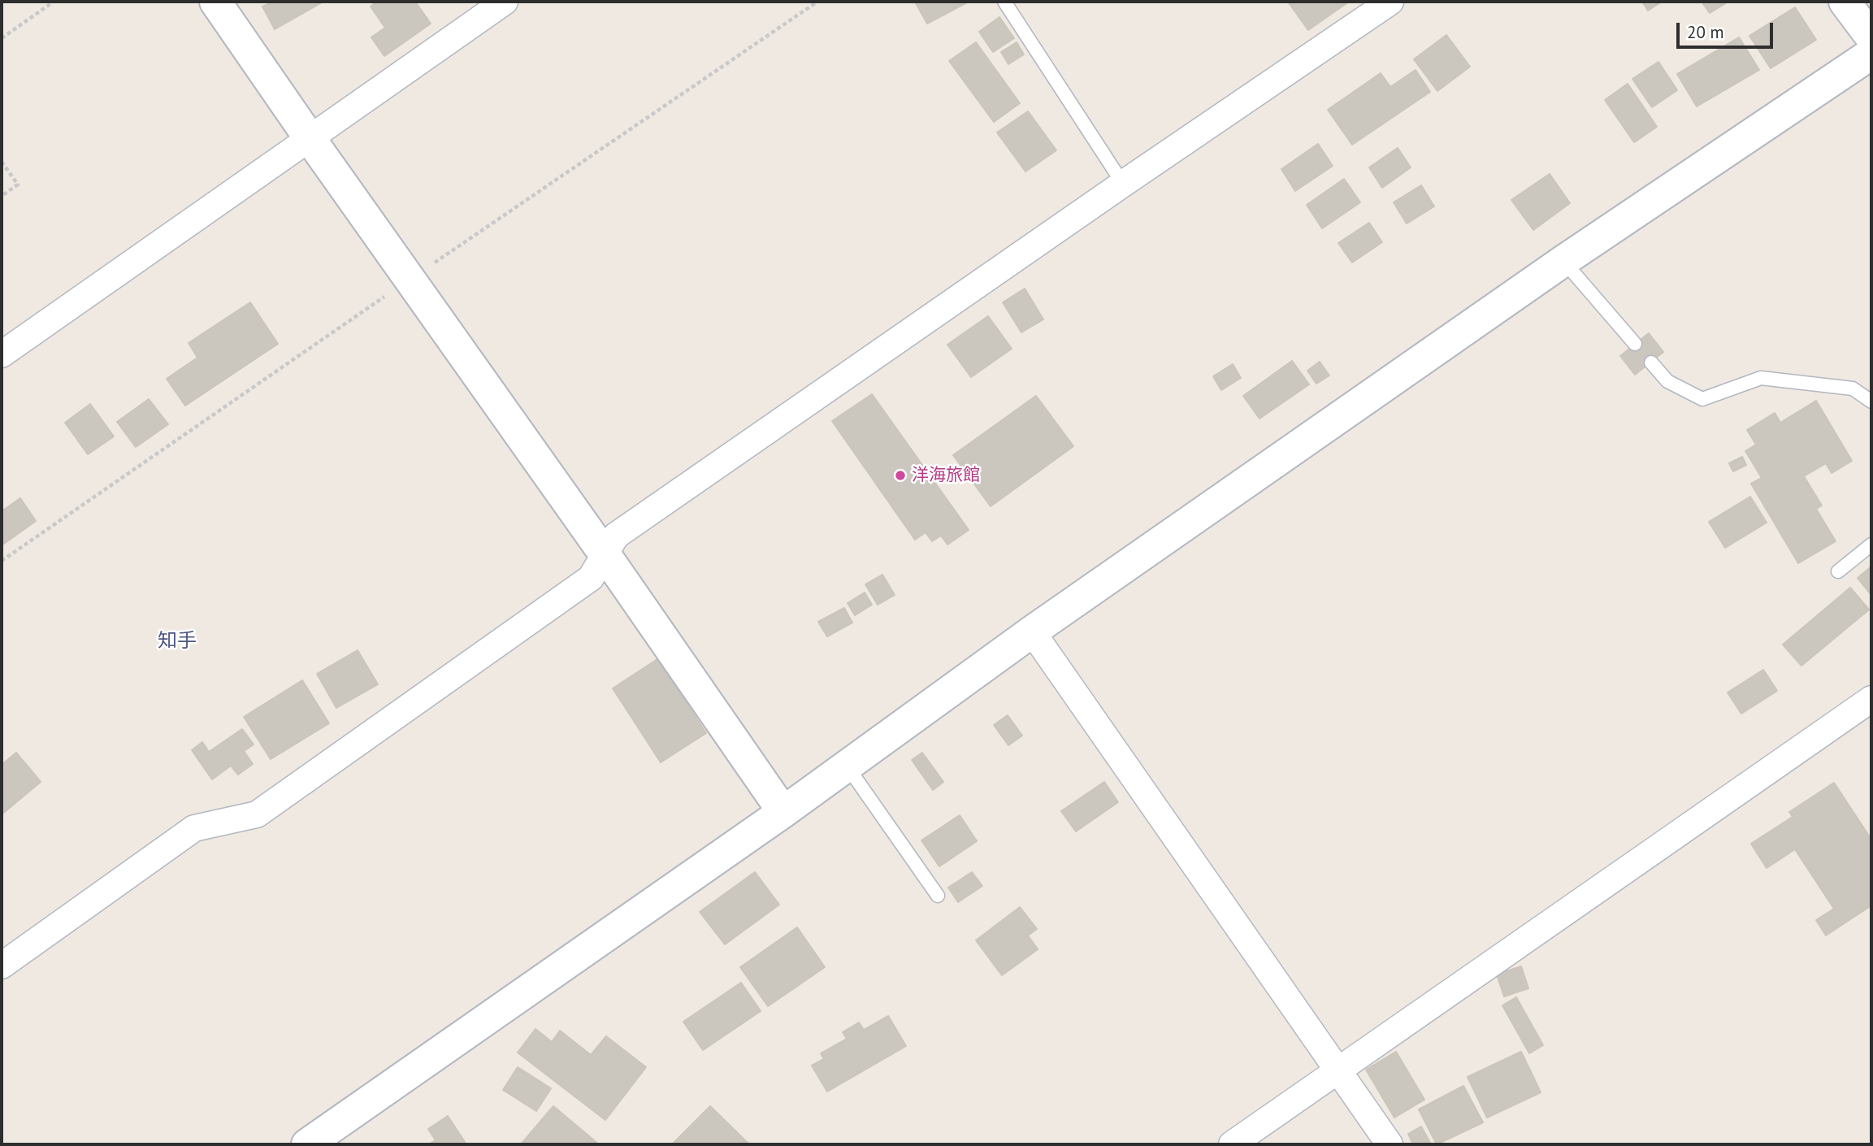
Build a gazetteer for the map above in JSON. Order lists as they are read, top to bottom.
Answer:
{
  "districts": ["知手"],
  "places": ["洋海旅館"],
  "scale_bar": "20 m"
}
